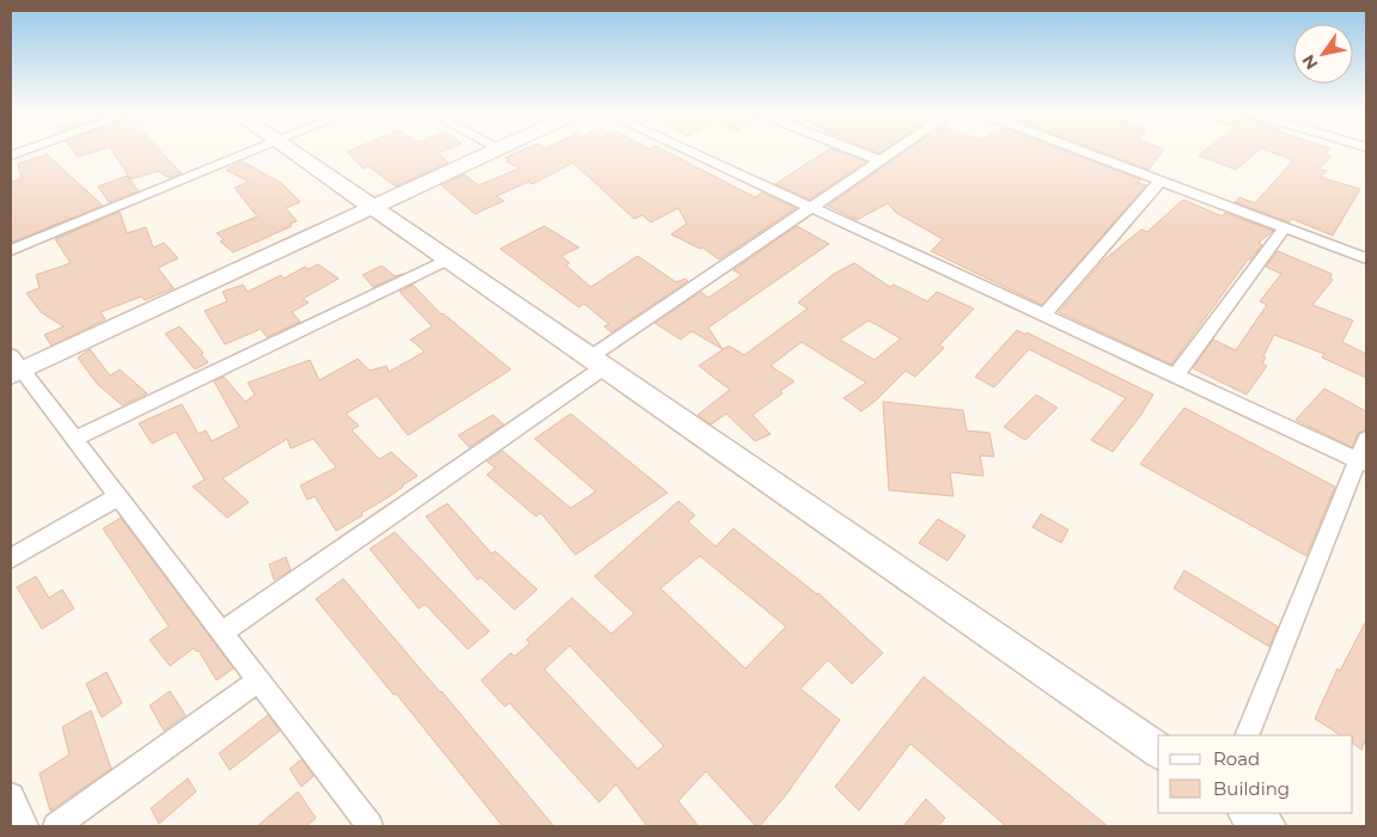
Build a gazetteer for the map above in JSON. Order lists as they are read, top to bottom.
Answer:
{
  "legend": ["Road", "Building"],
  "north": "bottom left"
}
